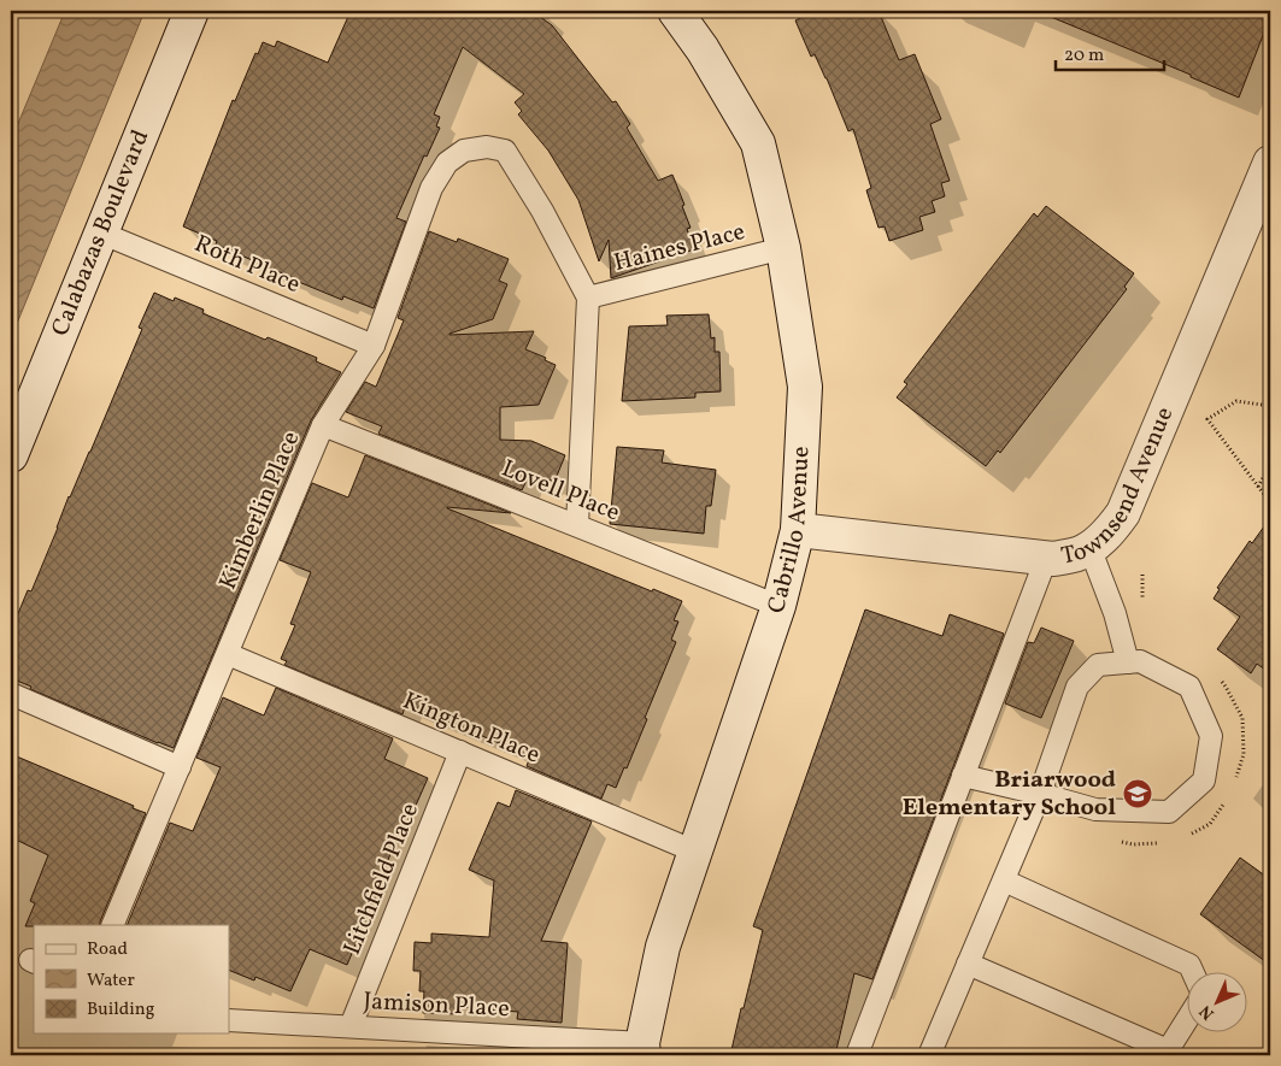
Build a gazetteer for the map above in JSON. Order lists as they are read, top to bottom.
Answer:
{
  "streets": {
    "street": ["Calabazas Boulevard", "Townsend Avenue", "Cabrillo Avenue"],
    "lane": [
      "Haines Place",
      "Roth Place",
      "Lovell Place",
      "Kimberlin Place",
      "Kington Place",
      "Litchfield Place",
      "Jamison Place"
    ]
  },
  "crossings": [
    ["Calabazas Boulevard", "Roth Place"],
    ["Haines Place", "Kimberlin Place"],
    ["Haines Place", "Cabrillo Avenue"],
    ["Roth Place", "Kimberlin Place"],
    ["Townsend Avenue", "Cabrillo Avenue"],
    ["Lovell Place", "Kimberlin Place"],
    ["Lovell Place", "Cabrillo Avenue"],
    ["Kimberlin Place", "Kington Place"],
    ["Cabrillo Avenue", "Kington Place"],
    ["Cabrillo Avenue", "Jamison Place"],
    ["Kington Place", "Litchfield Place"],
    ["Litchfield Place", "Jamison Place"]
  ],
  "places": {
    "school or university": ["Briarwood Elementary School"]
  },
  "legend": ["Road", "Water", "Building"],
  "scale_bar": "20 m",
  "north": "bottom left"
}
